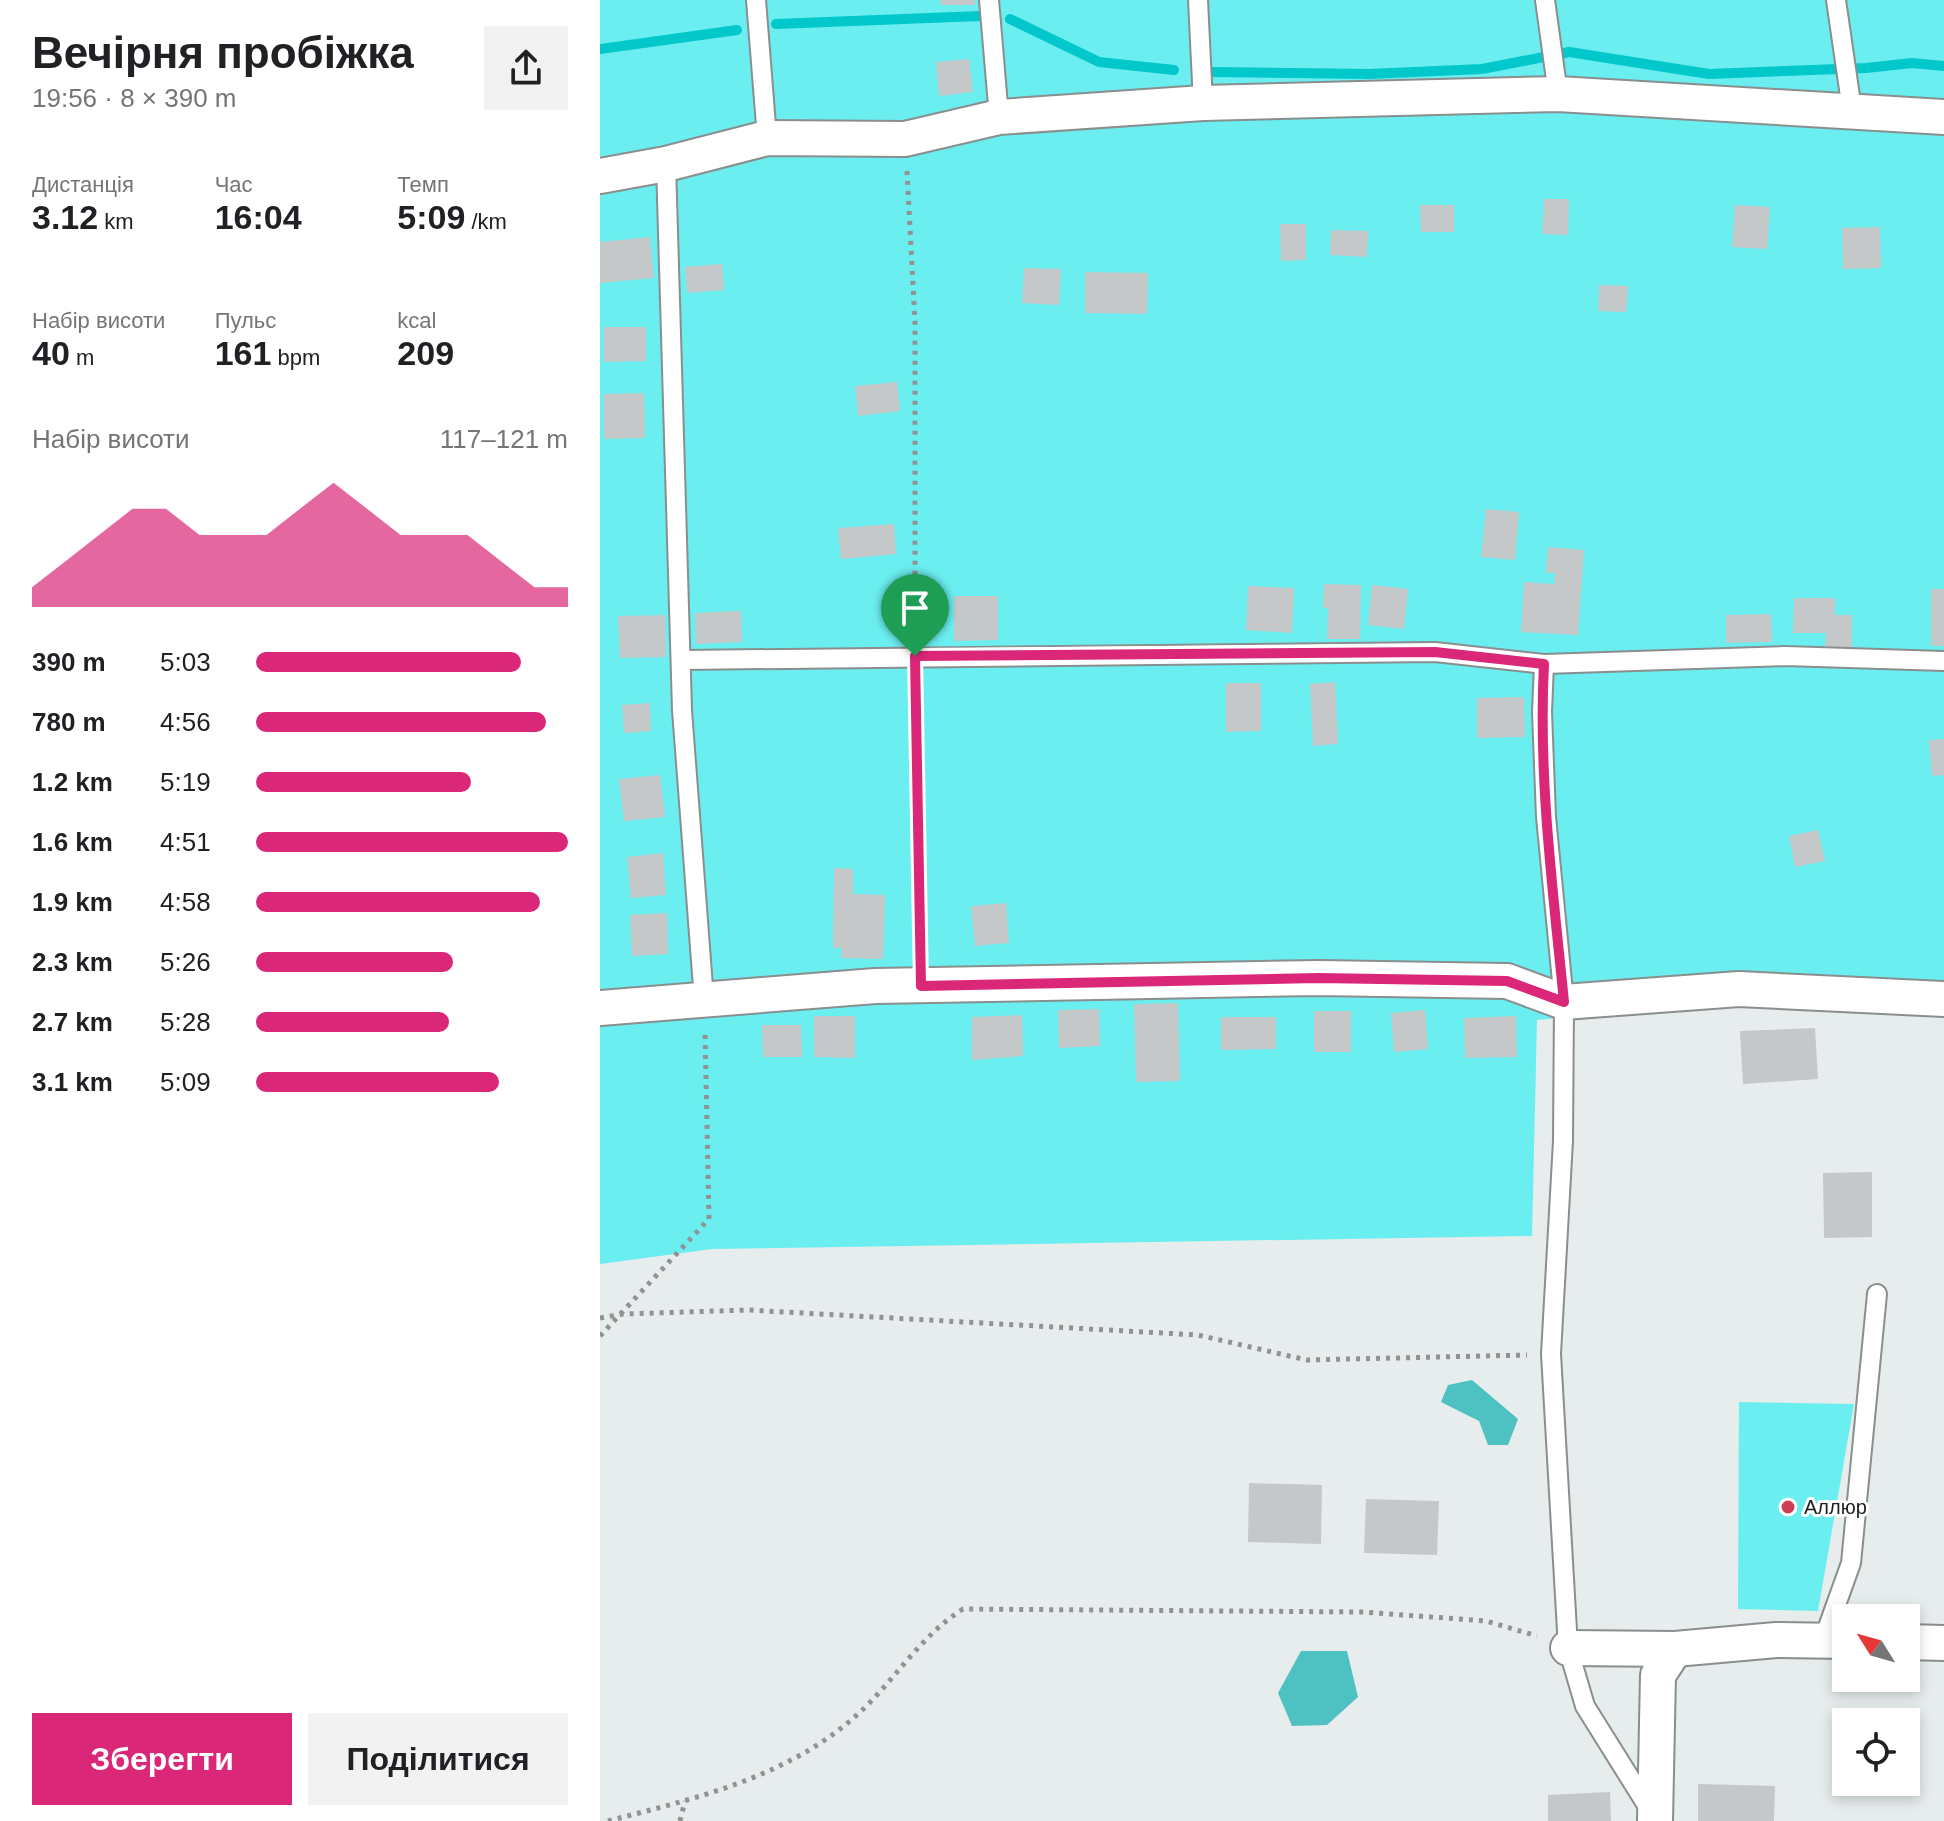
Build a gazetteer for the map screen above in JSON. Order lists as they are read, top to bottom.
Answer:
{
  "places": ["Аллюр"],
  "north": "top left",
  "page": {
    "heading": ["Вечірня пробіжка", "19:56 · 8 × 390 m"],
    "stats": [
      ["Дистанція", "3.12 km"],
      ["Час", "16:04"],
      ["Темп", "5:09 /km"],
      ["Набір висоти", "40 m"],
      ["Пульс", "161 bpm"],
      ["kcal", "209"]
    ],
    "chart": ["Набір висоти", "117–121 m"],
    "list": [
      {
        "name": "390 m",
        "note": "5:03"
      },
      {
        "name": "780 m",
        "note": "4:56"
      },
      {
        "name": "1.2 km",
        "note": "5:19"
      },
      {
        "name": "1.6 km",
        "note": "4:51"
      },
      {
        "name": "1.9 km",
        "note": "4:58"
      },
      {
        "name": "2.3 km",
        "note": "5:26"
      },
      {
        "name": "2.7 km",
        "note": "5:28"
      },
      {
        "name": "3.1 km",
        "note": "5:09"
      }
    ],
    "buttons": ["Зберегти", "Поділитися"]
  }
}
